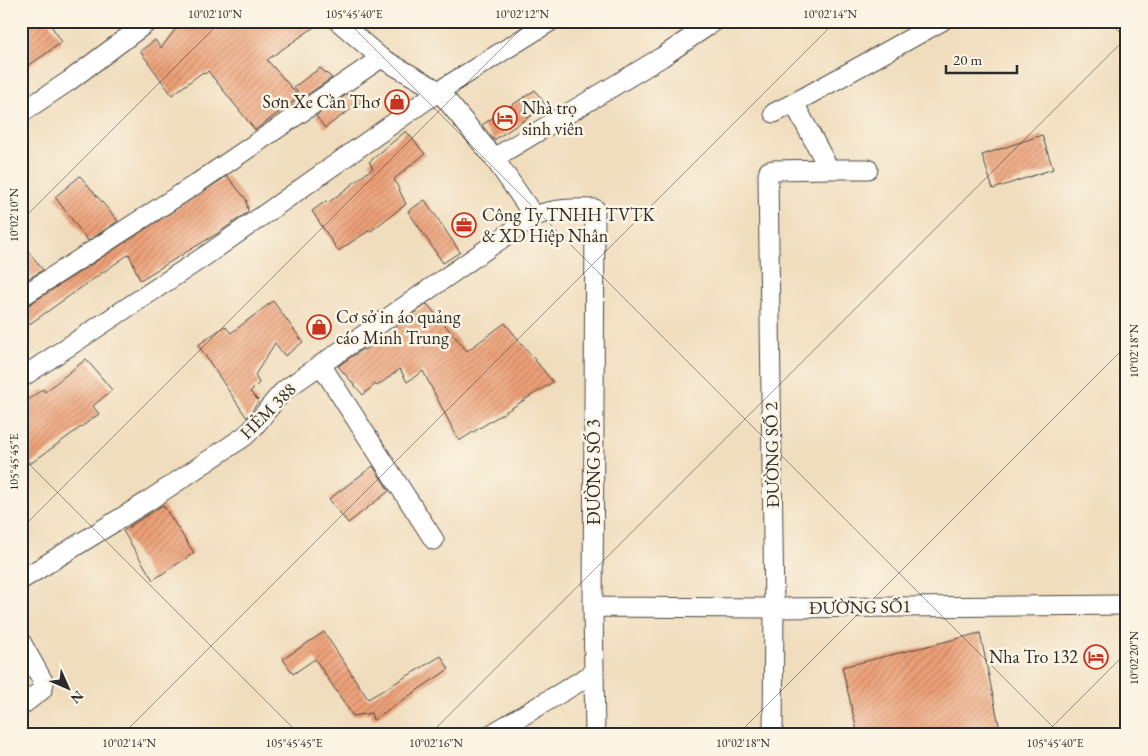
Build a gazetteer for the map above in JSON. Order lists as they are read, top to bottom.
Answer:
{
  "streets": {
    "street": [
      "HẺM 388",
      "ĐƯỜNG SỐ 2",
      "ĐƯỜNG SỐ 3",
      "ĐƯỜNG SỐ1"
    ]
  },
  "crossings": [
    ["HẺM 388", "ĐƯỜNG SỐ 3"],
    ["ĐƯỜNG SỐ 2", "ĐƯỜNG SỐ1"],
    ["ĐƯỜNG SỐ 3", "ĐƯỜNG SỐ1"]
  ],
  "places": {
    "shop": ["Sơn Xe Cần Thơ", "Cơ sở in áo quảng cáo Minh Trung"],
    "hotel": ["Nhà trọ sinh viên", "Nha Tro 132"],
    "office": ["Công Ty TNHH TVTK & XD Hiệp Nhân"]
  },
  "scale_bar": "20 m",
  "north": "bottom right",
  "coordinates": [
    "10°02'10\"N",
    "105°45'40\"E",
    "10°02'12\"N",
    "10°02'14\"N",
    "10°02'18\"N",
    "105°45'45\"E",
    "10°02'20\"N",
    "10°02'16\"N"
  ]
}
